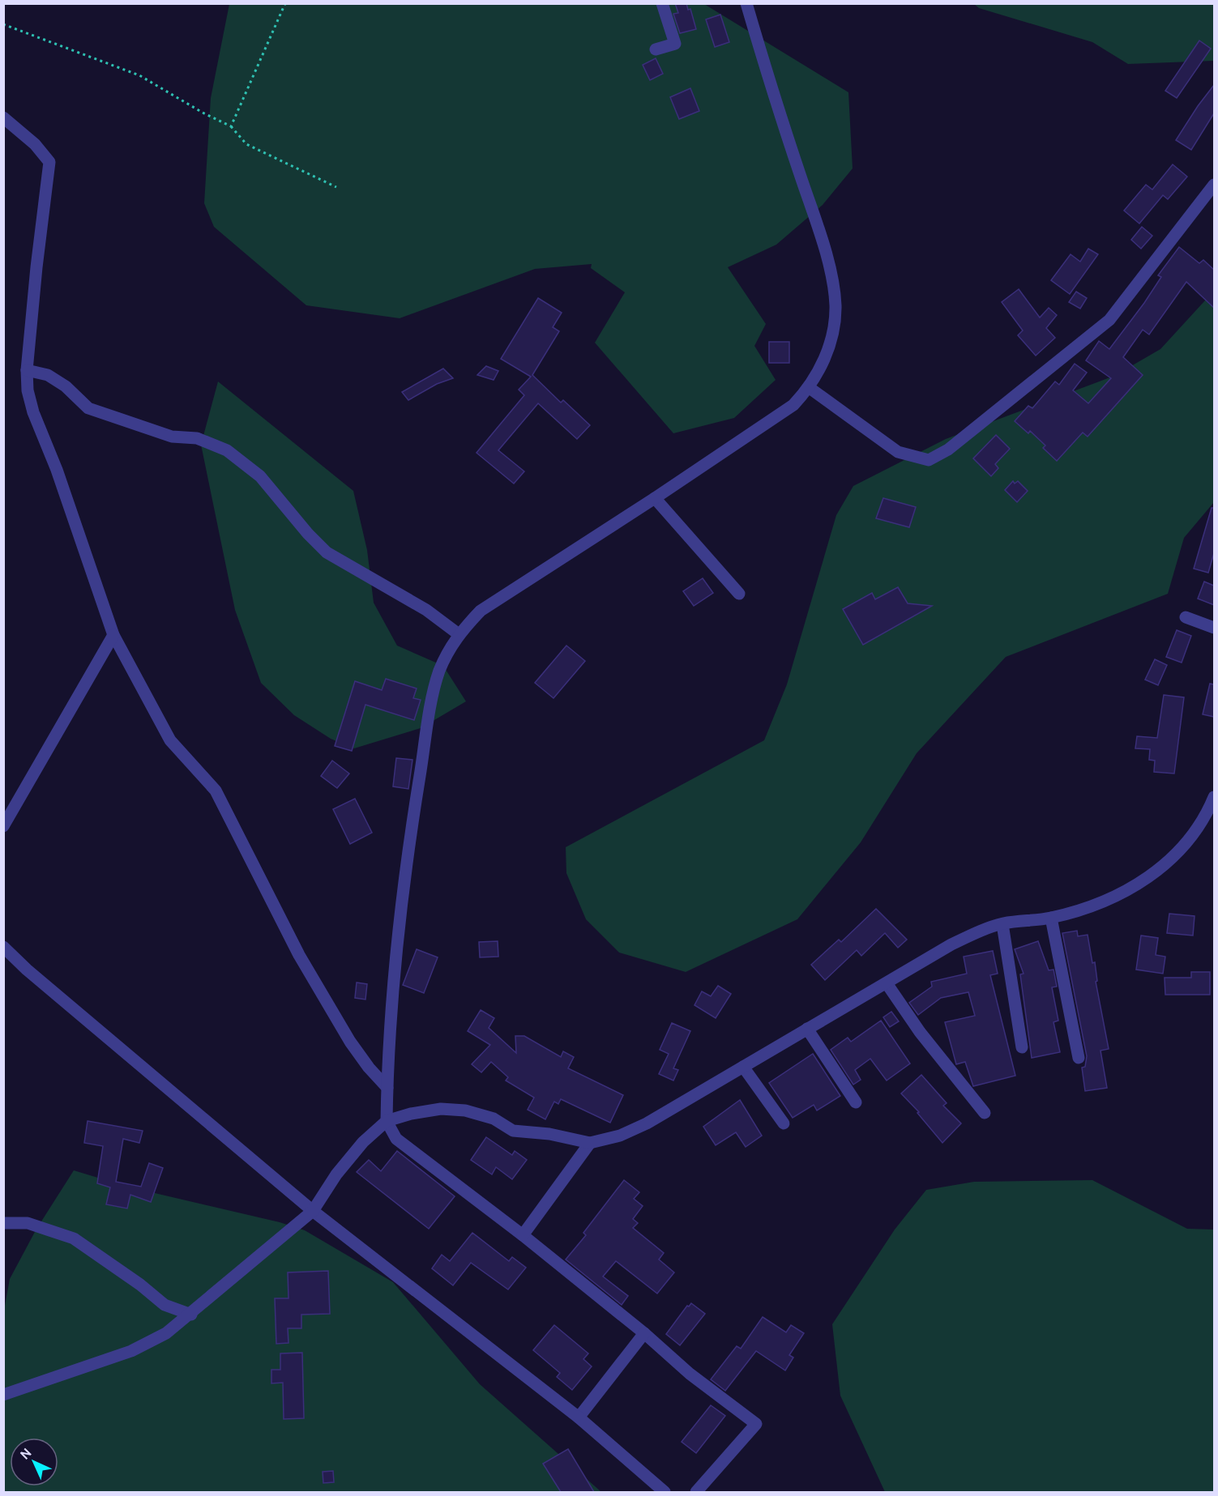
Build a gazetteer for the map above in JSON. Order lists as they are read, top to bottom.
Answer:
{
  "north": "top left"
}
